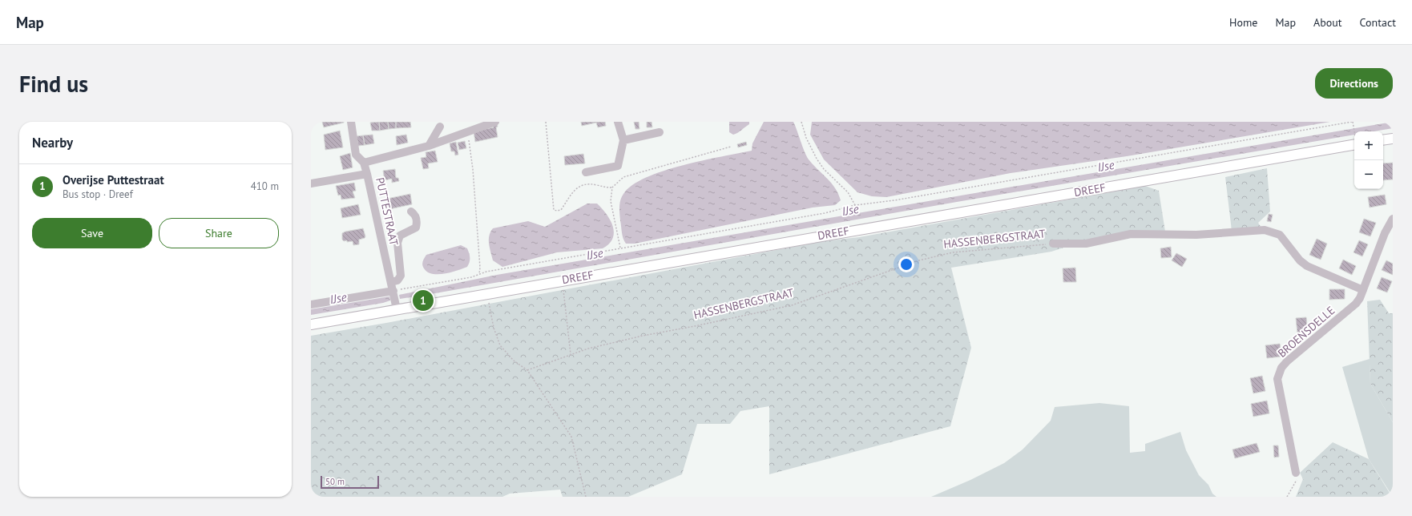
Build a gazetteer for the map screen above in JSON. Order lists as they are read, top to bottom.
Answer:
{
  "streets": {
    "main road": ["DREEF"],
    "street": ["PUTTESTRAAT", "HASSENBERGSTRAAT", "BROENSDELLE"]
  },
  "crossings": [
    ["DREEF", "PUTTESTRAAT"],
    ["HASSENBERGSTRAAT", "BROENSDELLE"]
  ],
  "water": ["IJse"],
  "scale_bar": "50 m",
  "page": {
    "header": "Map",
    "nav": [
      "Home",
      "Map",
      "About",
      "Contact"
    ],
    "buttons": [
      "Directions",
      ["Save", "Share"]
    ],
    "title": "Find us",
    "heading": "Nearby",
    "map_buttons": ["+", "−"],
    "list": [
      {
        "mark": "1",
        "name": "Overijse Puttestraat",
        "note": "Bus stop · Dreef",
        "value": "410 m"
      }
    ],
    "pins": "1",
    "scale": "50 m"
  }
}
